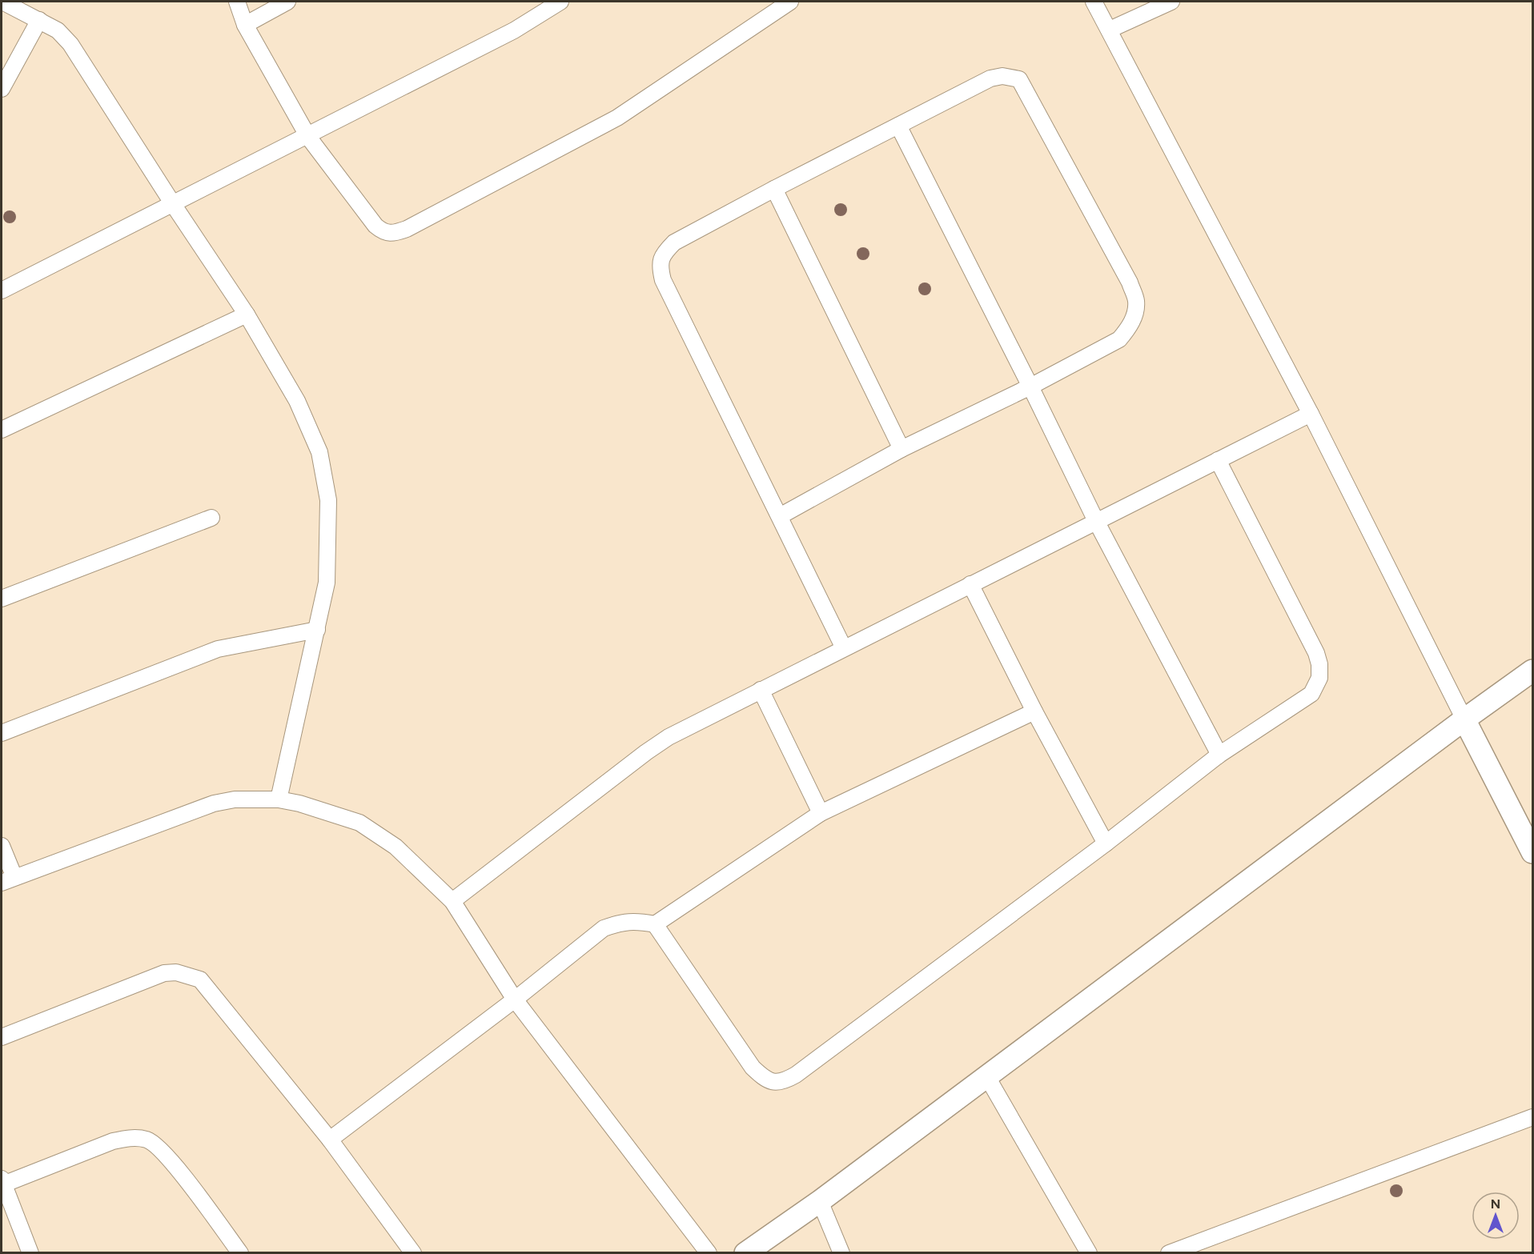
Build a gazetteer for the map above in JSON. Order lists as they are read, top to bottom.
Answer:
{
  "north": "top"
}
